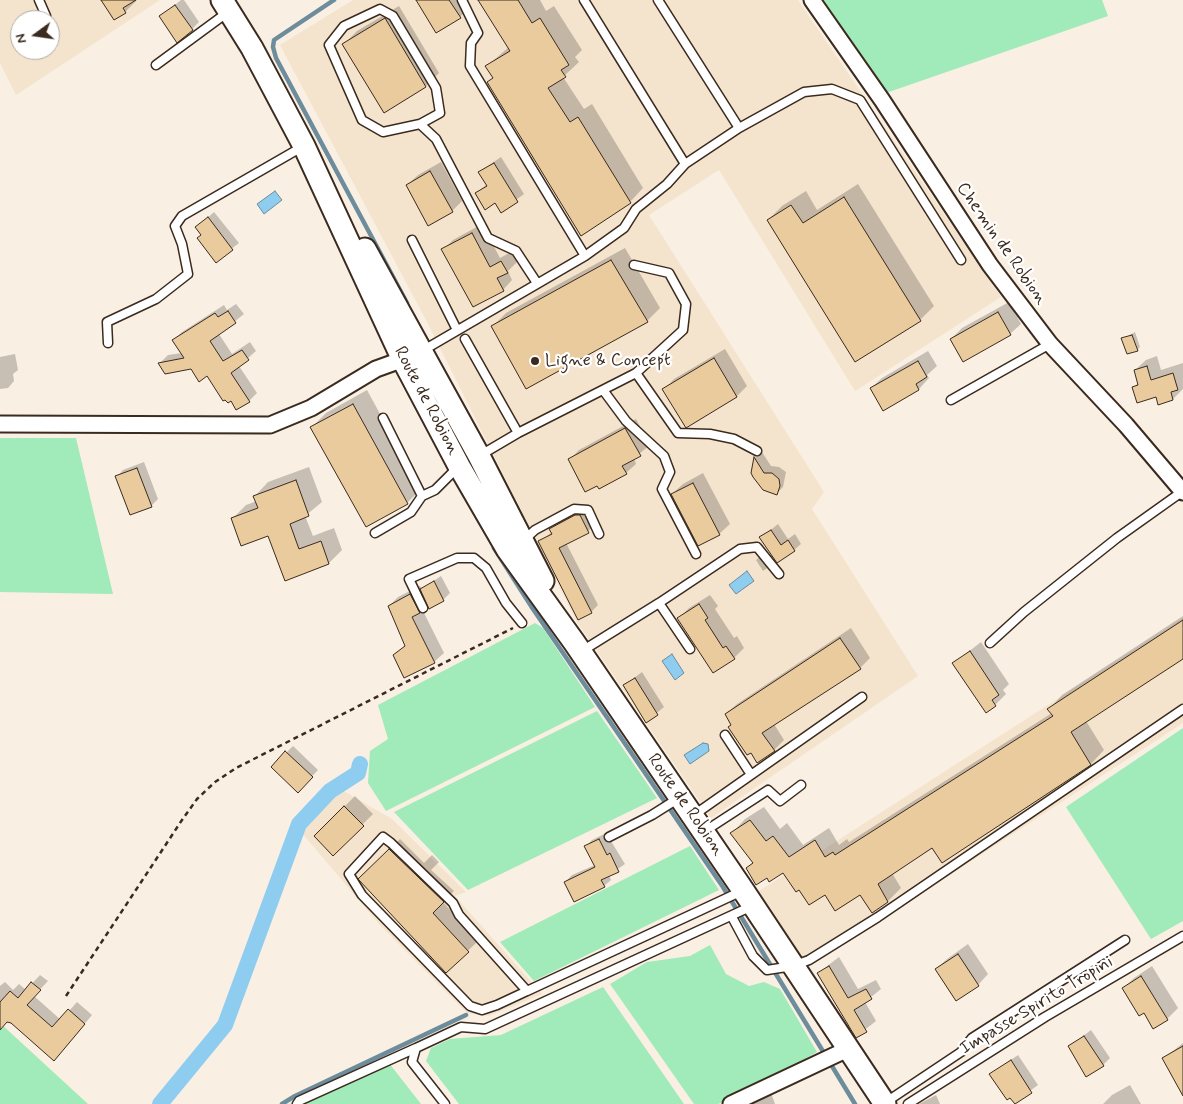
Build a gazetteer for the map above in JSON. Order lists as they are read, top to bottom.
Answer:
{
  "streets": {
    "main road": ["Route de Robion"],
    "street": ["Chemin de Robion"],
    "lane": ["Impasse Spirito Tropini"]
  },
  "places": ["Ligne & Concept"],
  "north": "left"
}
